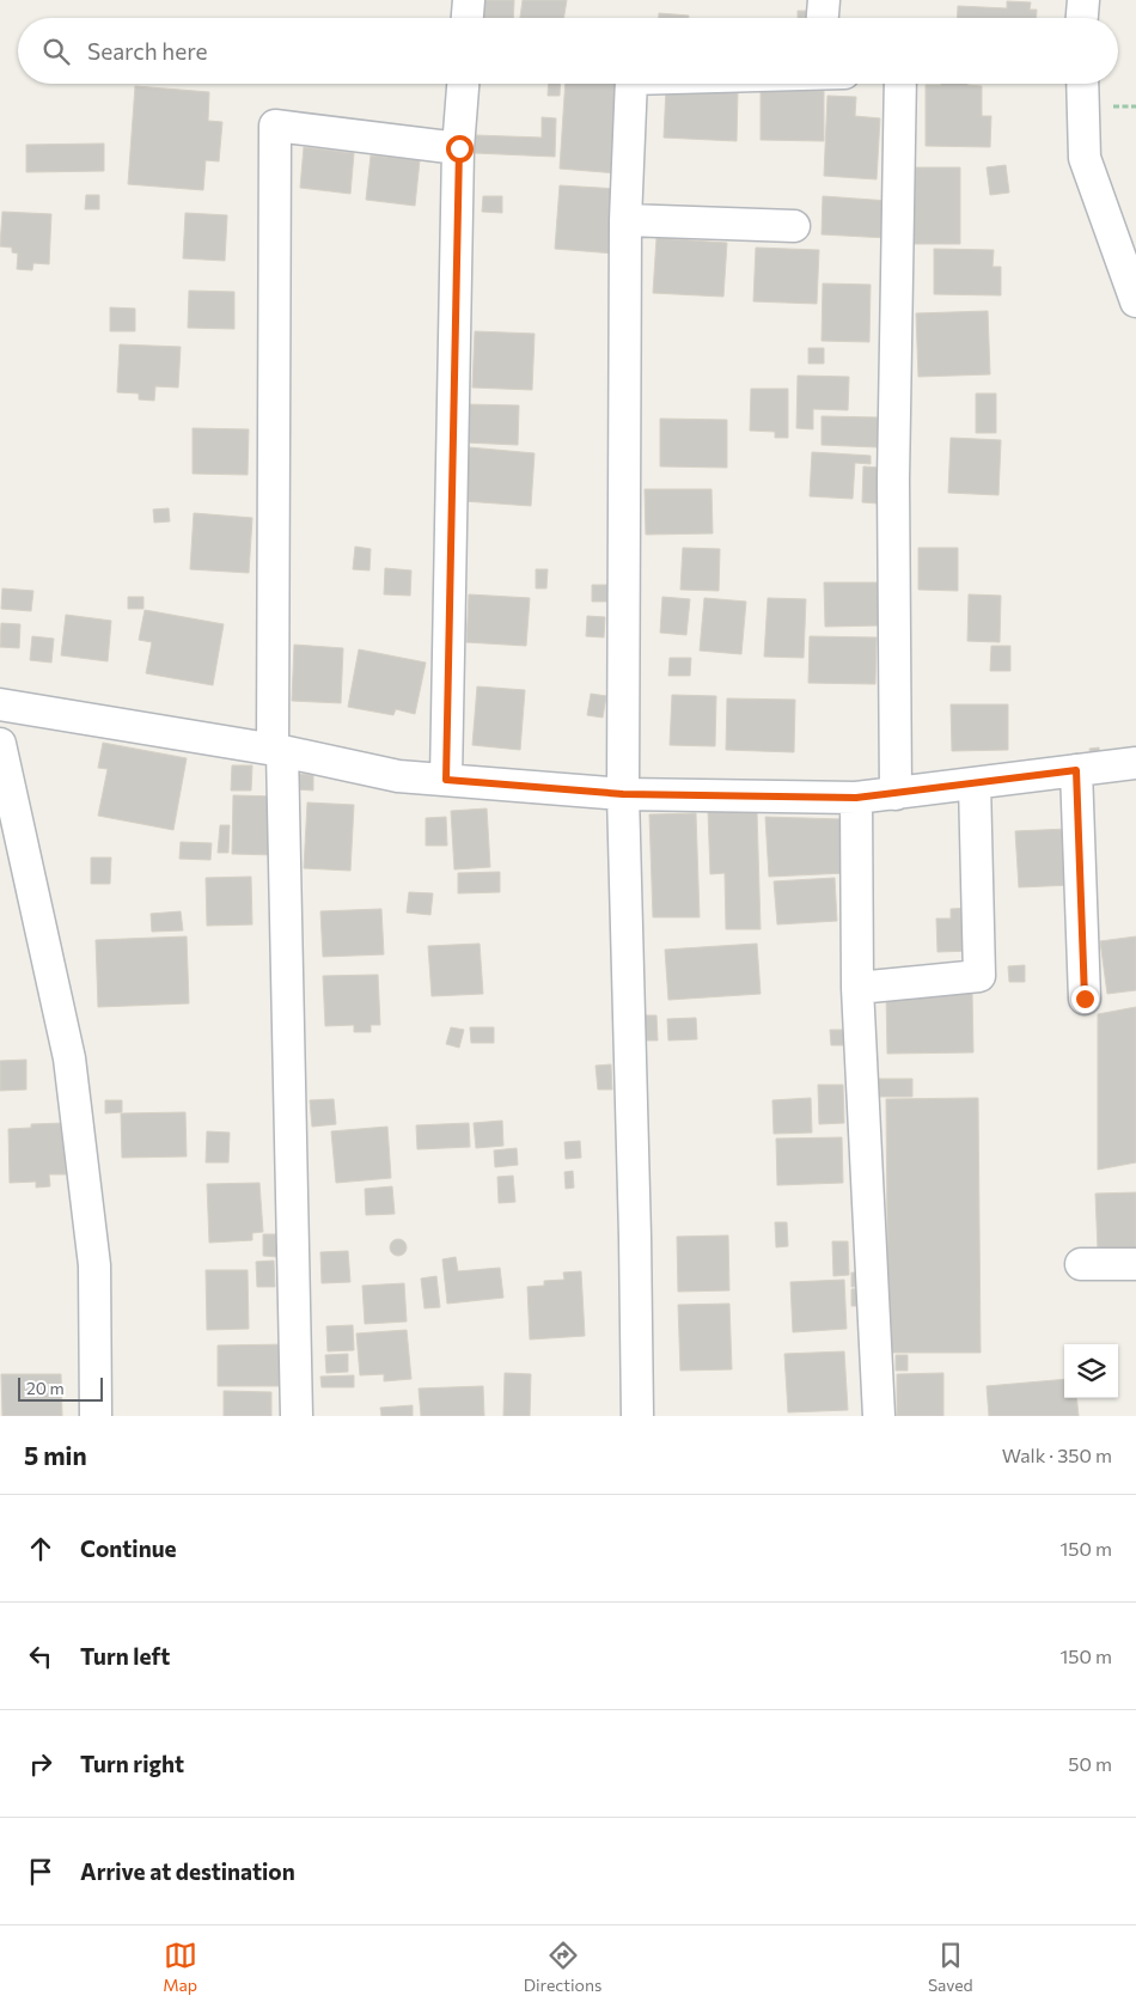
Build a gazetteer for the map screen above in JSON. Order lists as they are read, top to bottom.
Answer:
{
  "scale_bar": "20 m",
  "page": {
    "search": "Search here",
    "scale": "20 m",
    "heading": ["5 min", "Walk · 350 m"],
    "list": [
      ["Continue", "150 m"],
      ["Turn left", "150 m"],
      ["Turn right", "50 m"],
      "Arrive at destination"
    ],
    "nav": ["Map", "Directions", "Saved"]
  }
}
